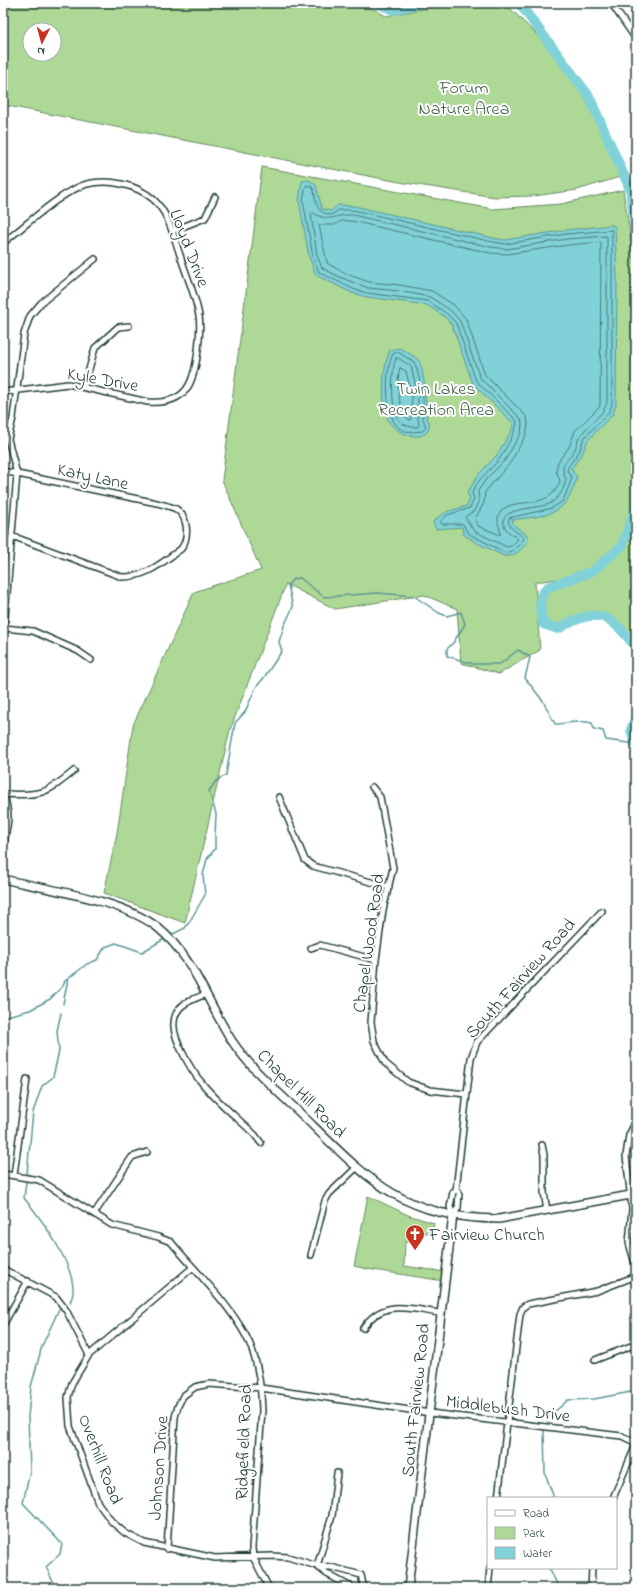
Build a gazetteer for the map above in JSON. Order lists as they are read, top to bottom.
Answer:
{
  "streets": {
    "street": [
      "Lloyd Drive",
      "Kyle Drive",
      "Katy Lane",
      "Chapel Wood Road",
      "South Fairview Road",
      "Chapel Hill Road",
      "Middlebush Drive",
      "Ridgefield Road",
      "Overhill Road",
      "Johnson Drive"
    ]
  },
  "crossings": [
    ["Lloyd Drive", "Kyle Drive"],
    ["Chapel Wood Road", "South Fairview Road"],
    ["South Fairview Road", "Chapel Hill Road"],
    ["South Fairview Road", "Middlebush Drive"],
    ["Middlebush Drive", "Ridgefield Road"],
    ["Middlebush Drive", "Johnson Drive"],
    ["Ridgefield Road", "Overhill Road"],
    ["Overhill Road", "Johnson Drive"]
  ],
  "parks": ["Forum Nature Area", "Twin Lakes Recreation Area"],
  "places": {
    "church": ["Fairview Church"]
  },
  "legend": ["Road", "Park", "Water"],
  "north": "bottom"
}
